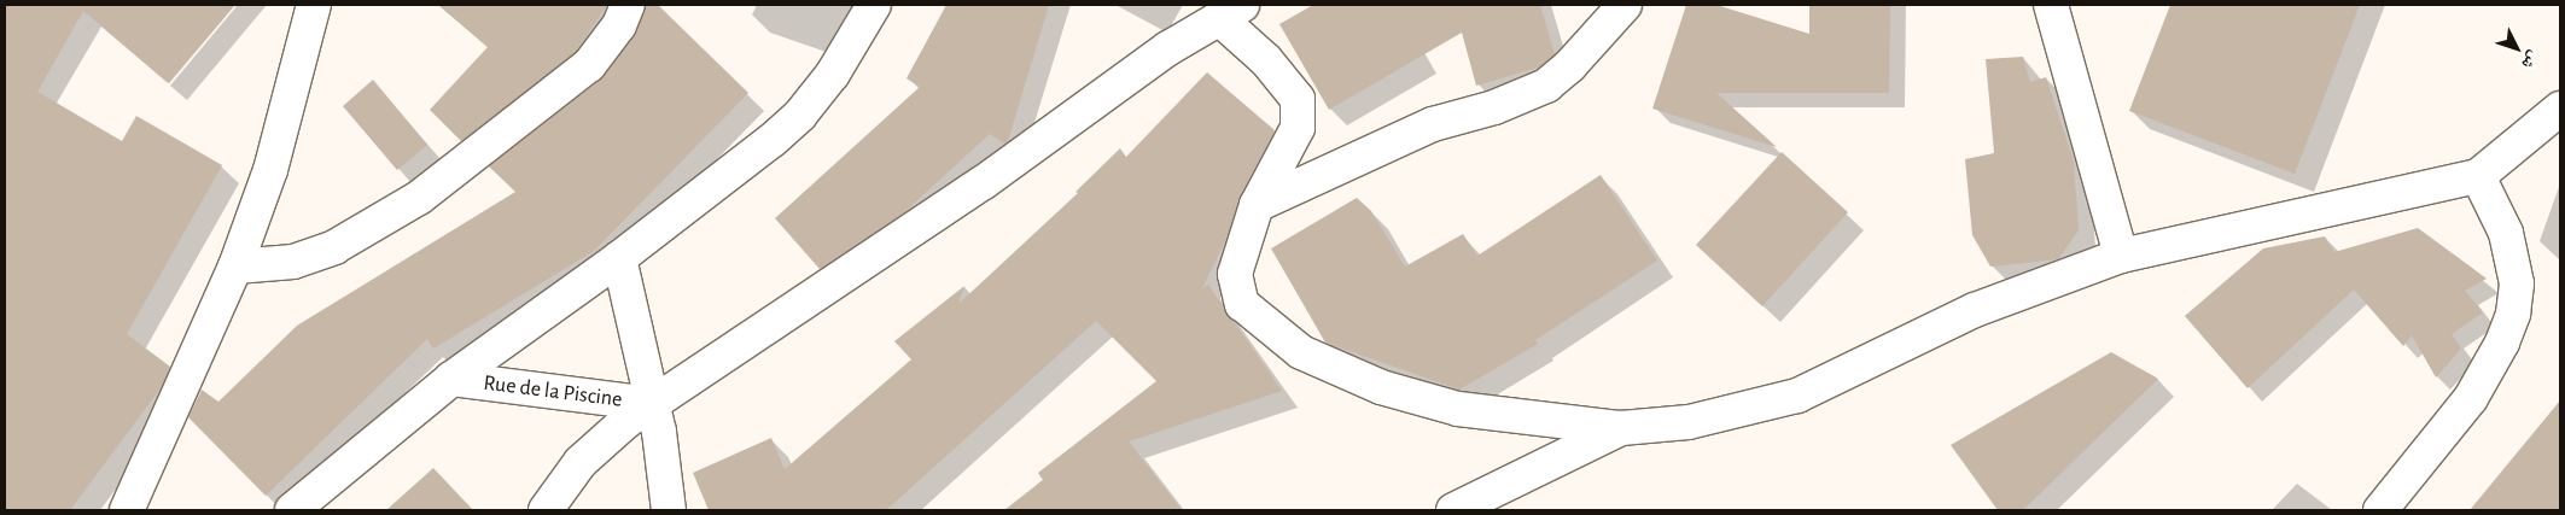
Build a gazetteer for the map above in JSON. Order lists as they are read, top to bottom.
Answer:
{
  "streets": {
    "street": ["Rue de la Piscine"]
  },
  "north": "bottom right"
}
